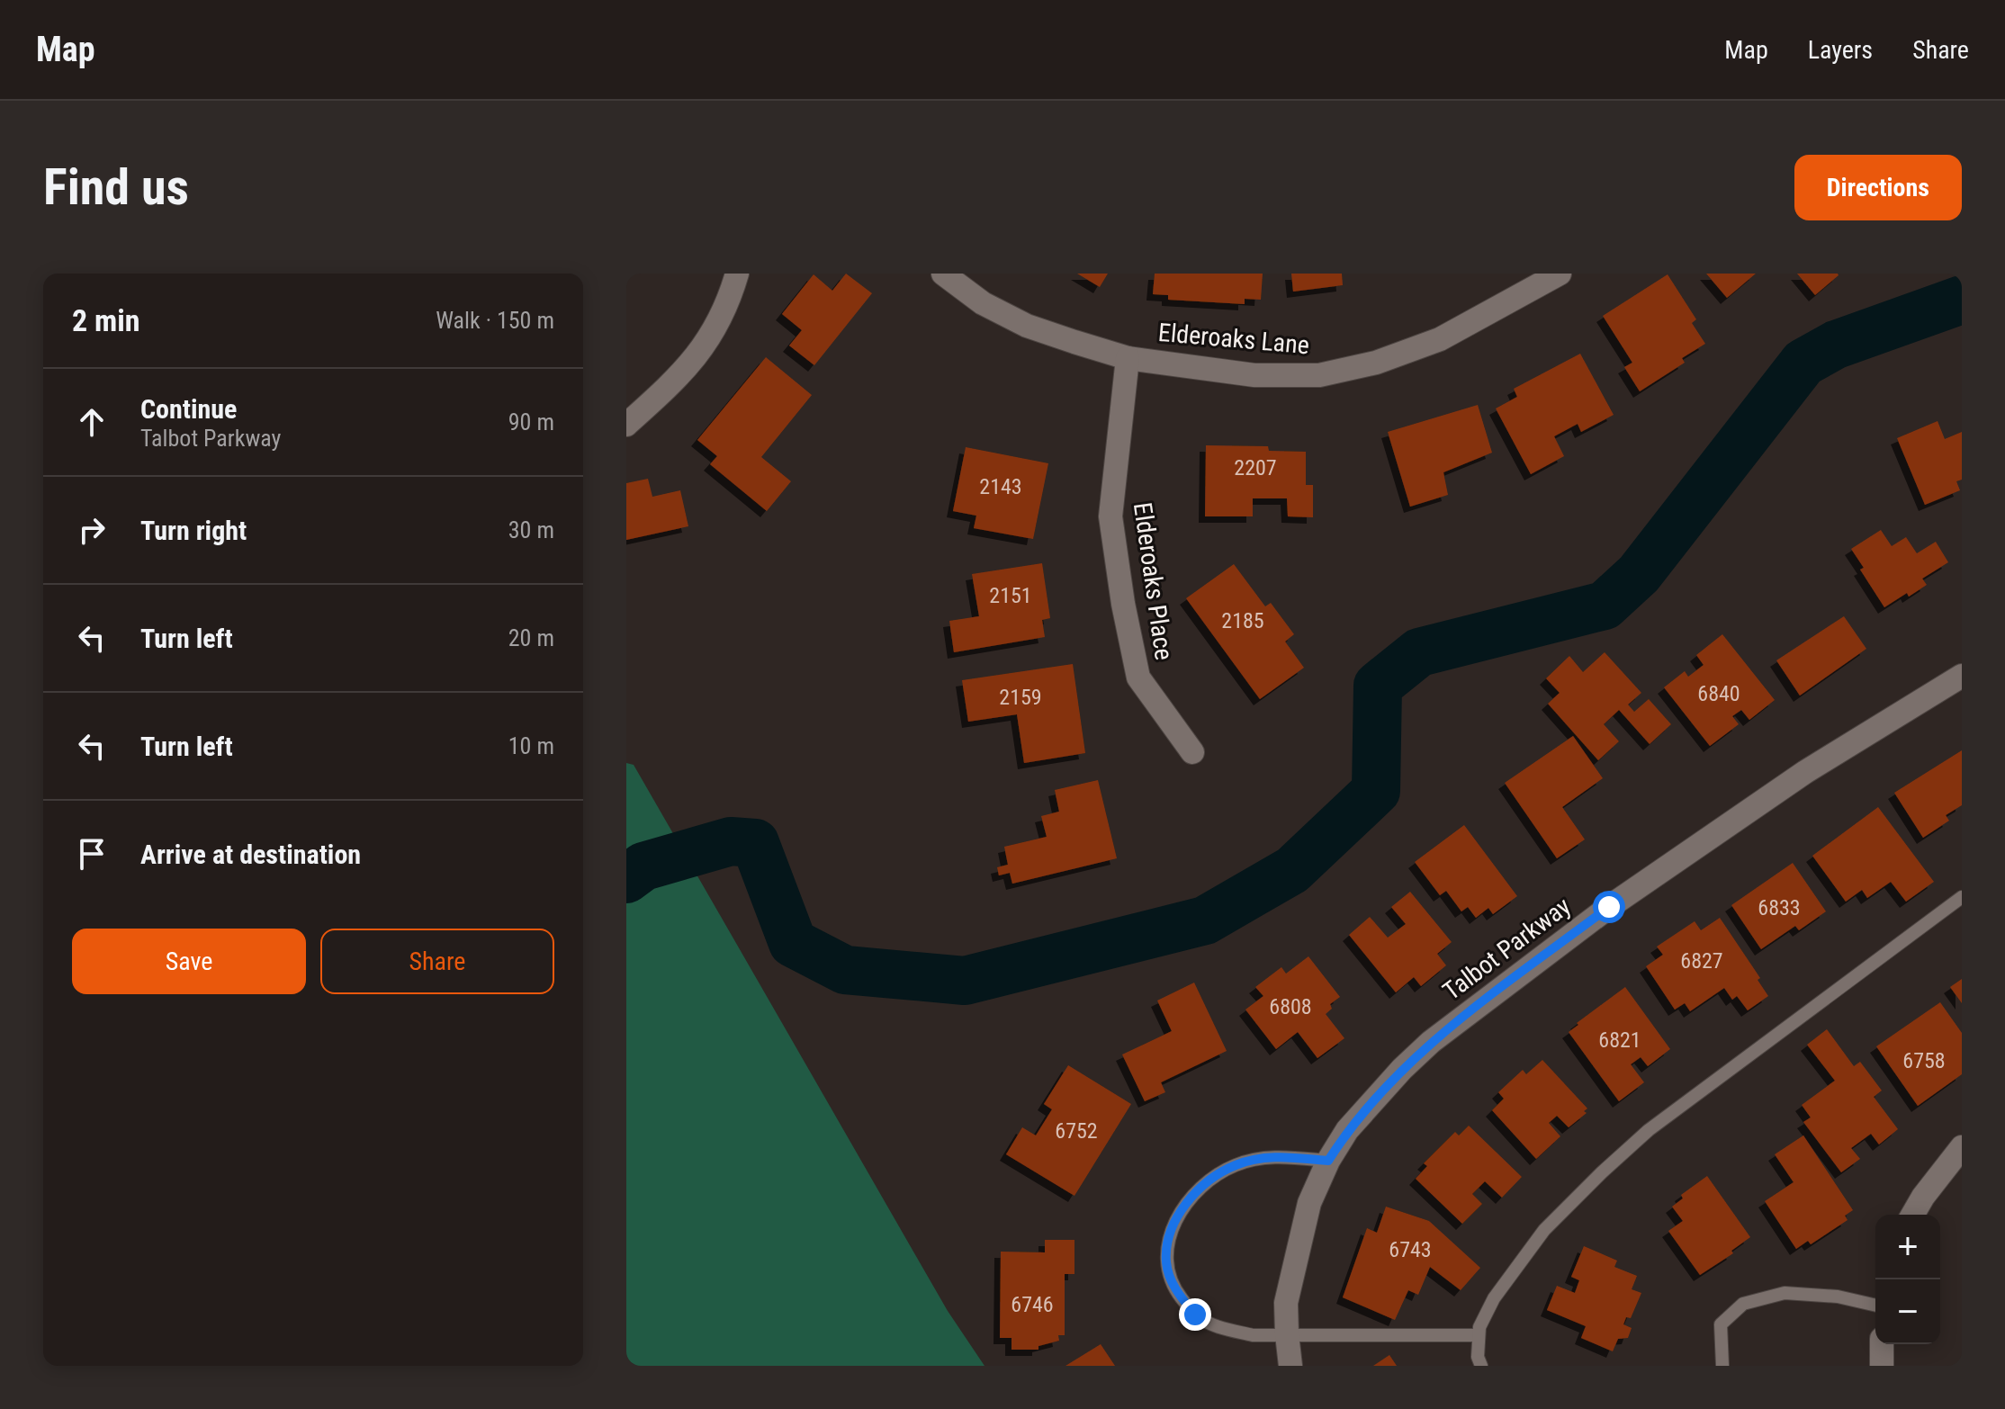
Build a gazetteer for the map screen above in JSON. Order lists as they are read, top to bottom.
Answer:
{
  "streets": {
    "street": ["Elderoaks Lane", "Elderoaks Place", "Talbot Parkway"]
  },
  "crossings": [
    ["Elderoaks Lane", "Elderoaks Place"]
  ],
  "house_numbers": [
    "2207",
    "2143",
    "2151",
    "2185",
    "6840",
    "2159",
    "6833",
    "6827",
    "6808",
    "6821",
    "6758",
    "6752",
    "6743",
    "6746"
  ],
  "page": {
    "header": "Map",
    "nav": ["Map", "Layers", "Share"],
    "buttons": [
      "Directions",
      ["Save", "Share"]
    ],
    "title": "Find us",
    "heading": ["2 min", "Walk · 150 m"],
    "list": [
      ["Continue", "Talbot Parkway", "90 m"],
      ["Turn right", "30 m"],
      ["Turn left", "20 m"],
      ["Turn left", "10 m"],
      "Arrive at destination"
    ],
    "map_buttons": ["+", "−"]
  }
}
